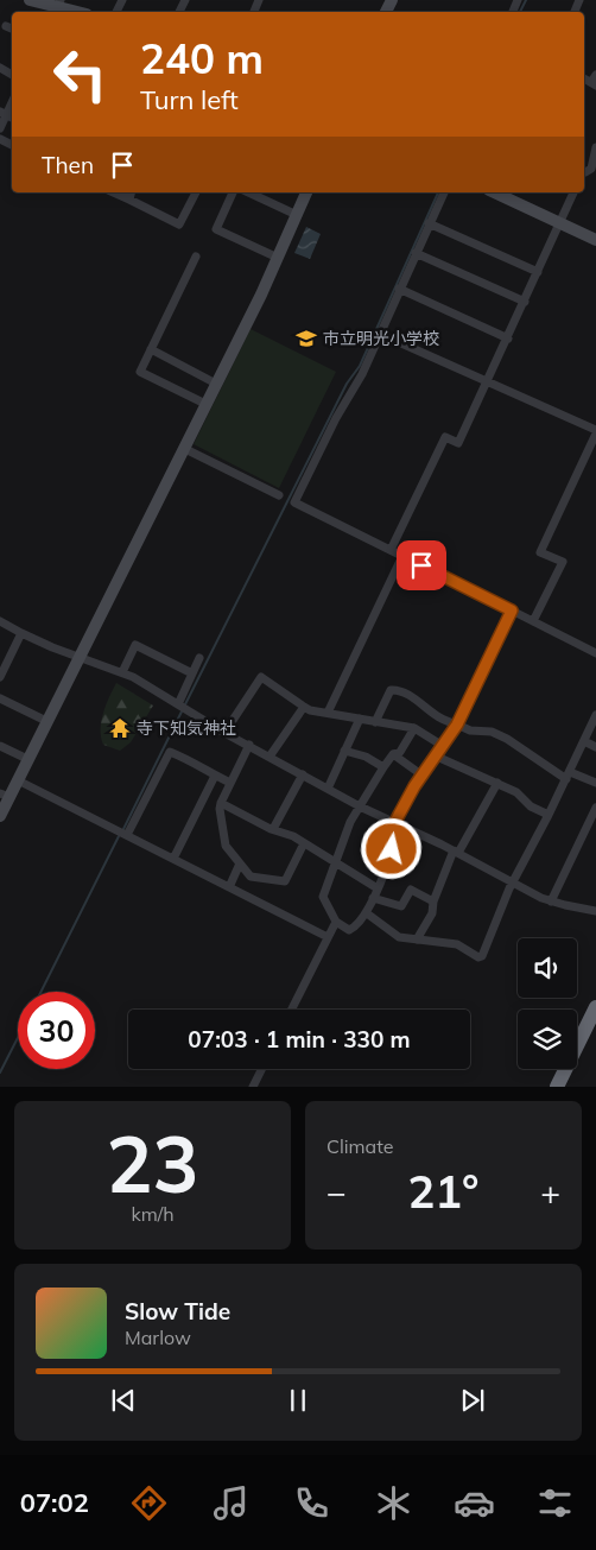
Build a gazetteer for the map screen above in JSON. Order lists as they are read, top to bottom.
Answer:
{
  "places": {
    "school or university": ["市立明光小学校"],
    "temple": ["寺下知気神社"]
  },
  "page": {
    "turn": ["240 m", "Turn left"],
    "then": "Then",
    "limit": "30",
    "trip": "07:03 · 1 min · 330 m",
    "tile": [
      ["23", "km/h"],
      "Climate"
    ],
    "heat": ["−", "21°", "+"],
    "song": ["Slow Tide", "Marlow"],
    "tabs": "07:02"
  }
}
